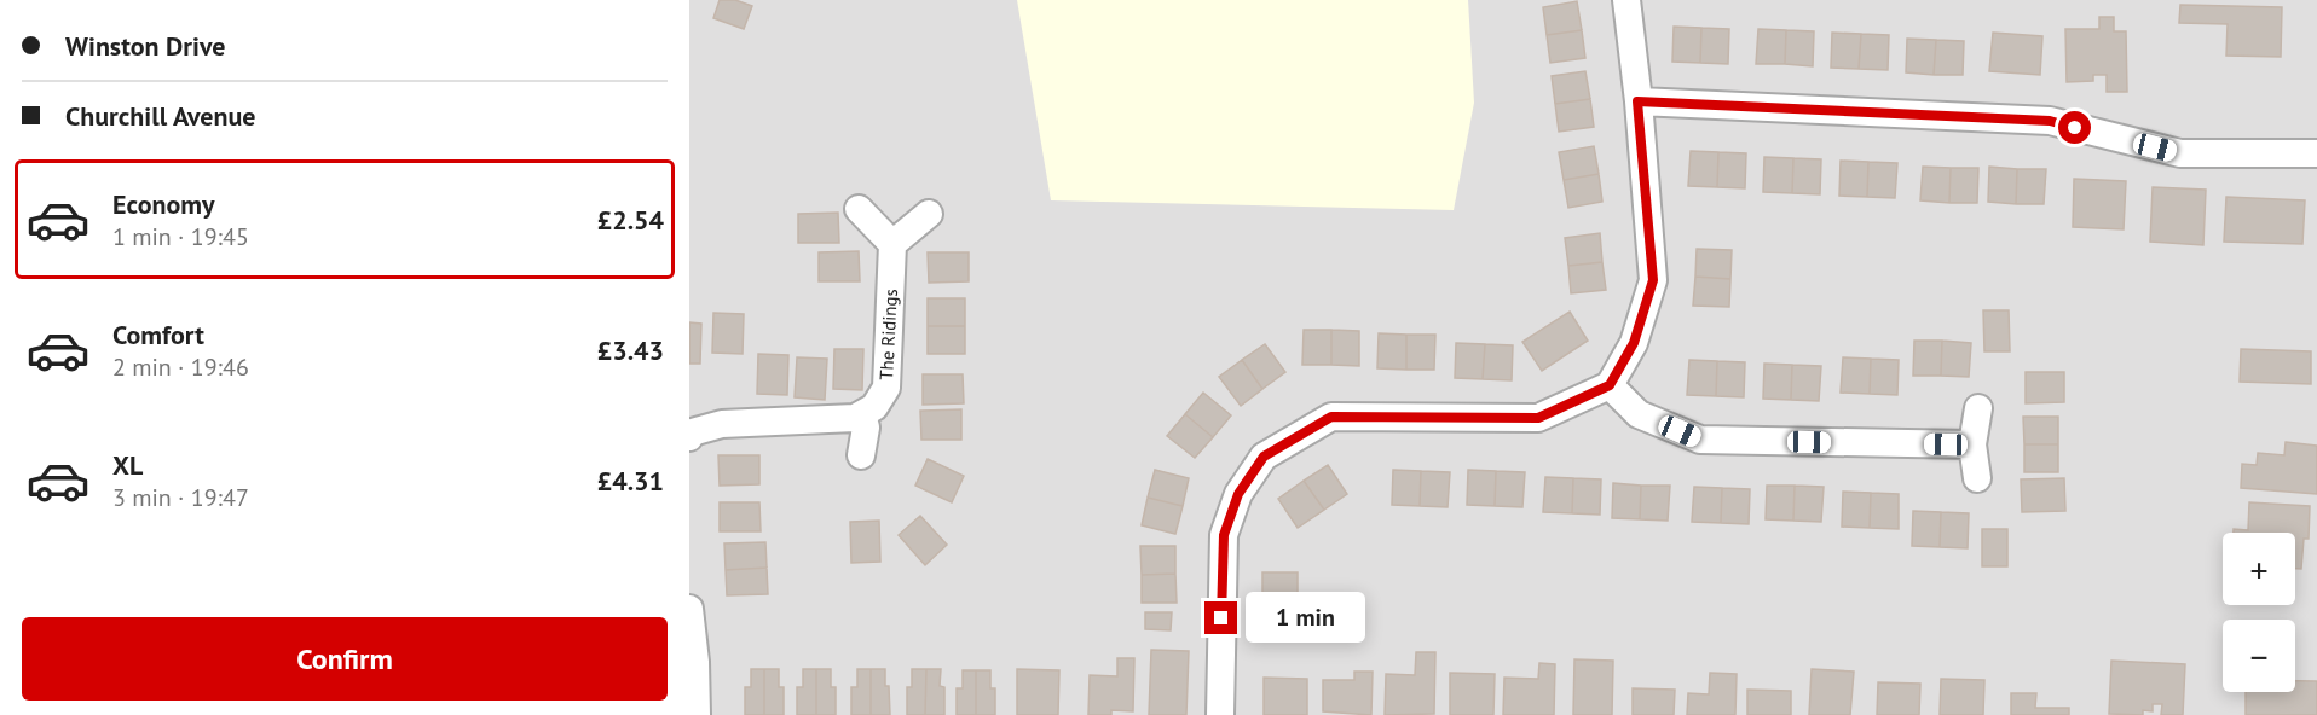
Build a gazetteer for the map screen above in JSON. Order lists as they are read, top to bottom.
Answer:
{
  "streets": {
    "street": ["The Ridings"]
  },
  "page": {
    "banner": ["Winston Drive", "Churchill Avenue"],
    "list": [
      {
        "name": "Economy",
        "note": "1 min · 19:45",
        "value": "£2.54"
      },
      {
        "name": "Comfort",
        "note": "2 min · 19:46",
        "value": "£3.43"
      },
      {
        "name": "XL",
        "note": "3 min · 19:47",
        "value": "£4.31"
      }
    ],
    "map_buttons": ["+", "−"],
    "bubble": "1 min",
    "buttons": "Confirm"
  }
}
